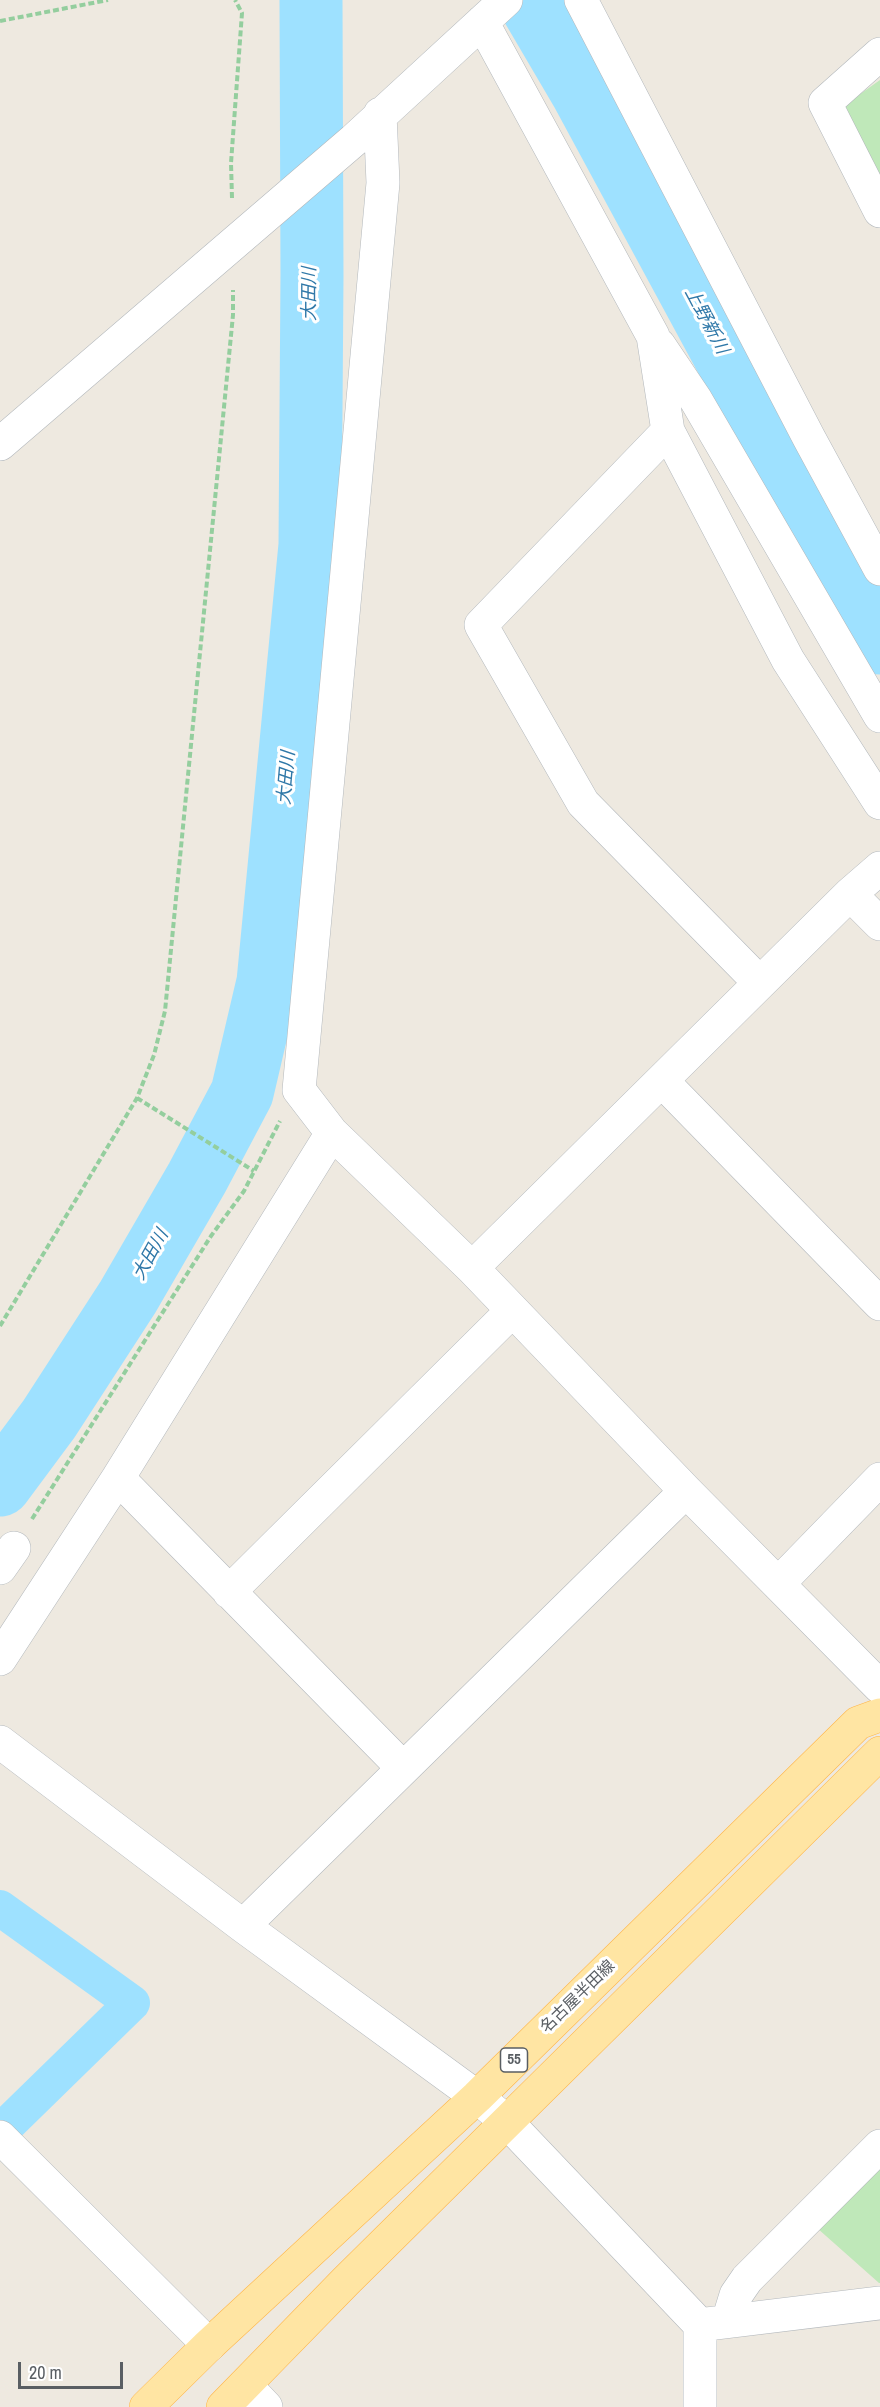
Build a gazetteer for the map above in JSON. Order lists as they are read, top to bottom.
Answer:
{
  "streets": {
    "main road": ["名古屋半田線", "55"]
  },
  "water": ["大田川", "上野新川"],
  "scale_bar": "20 m"
}
